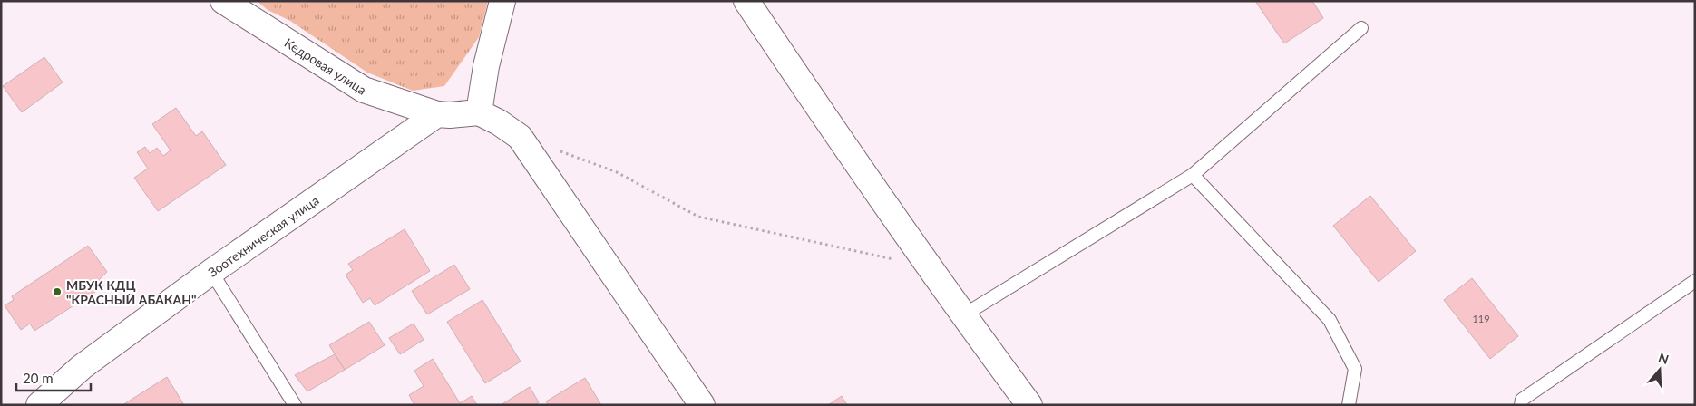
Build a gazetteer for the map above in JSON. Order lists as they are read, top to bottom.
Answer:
{
  "streets": {
    "street": ["Кедровая улица", "Зоотехническая улица"]
  },
  "crossings": [
    ["Кедровая улица", "Зоотехническая улица"]
  ],
  "places": ["МБУК КДЦ \"КРАСНЫЙ АБАКАН\""],
  "house_numbers": ["119"],
  "scale_bar": "20 m",
  "north": "top"
}
